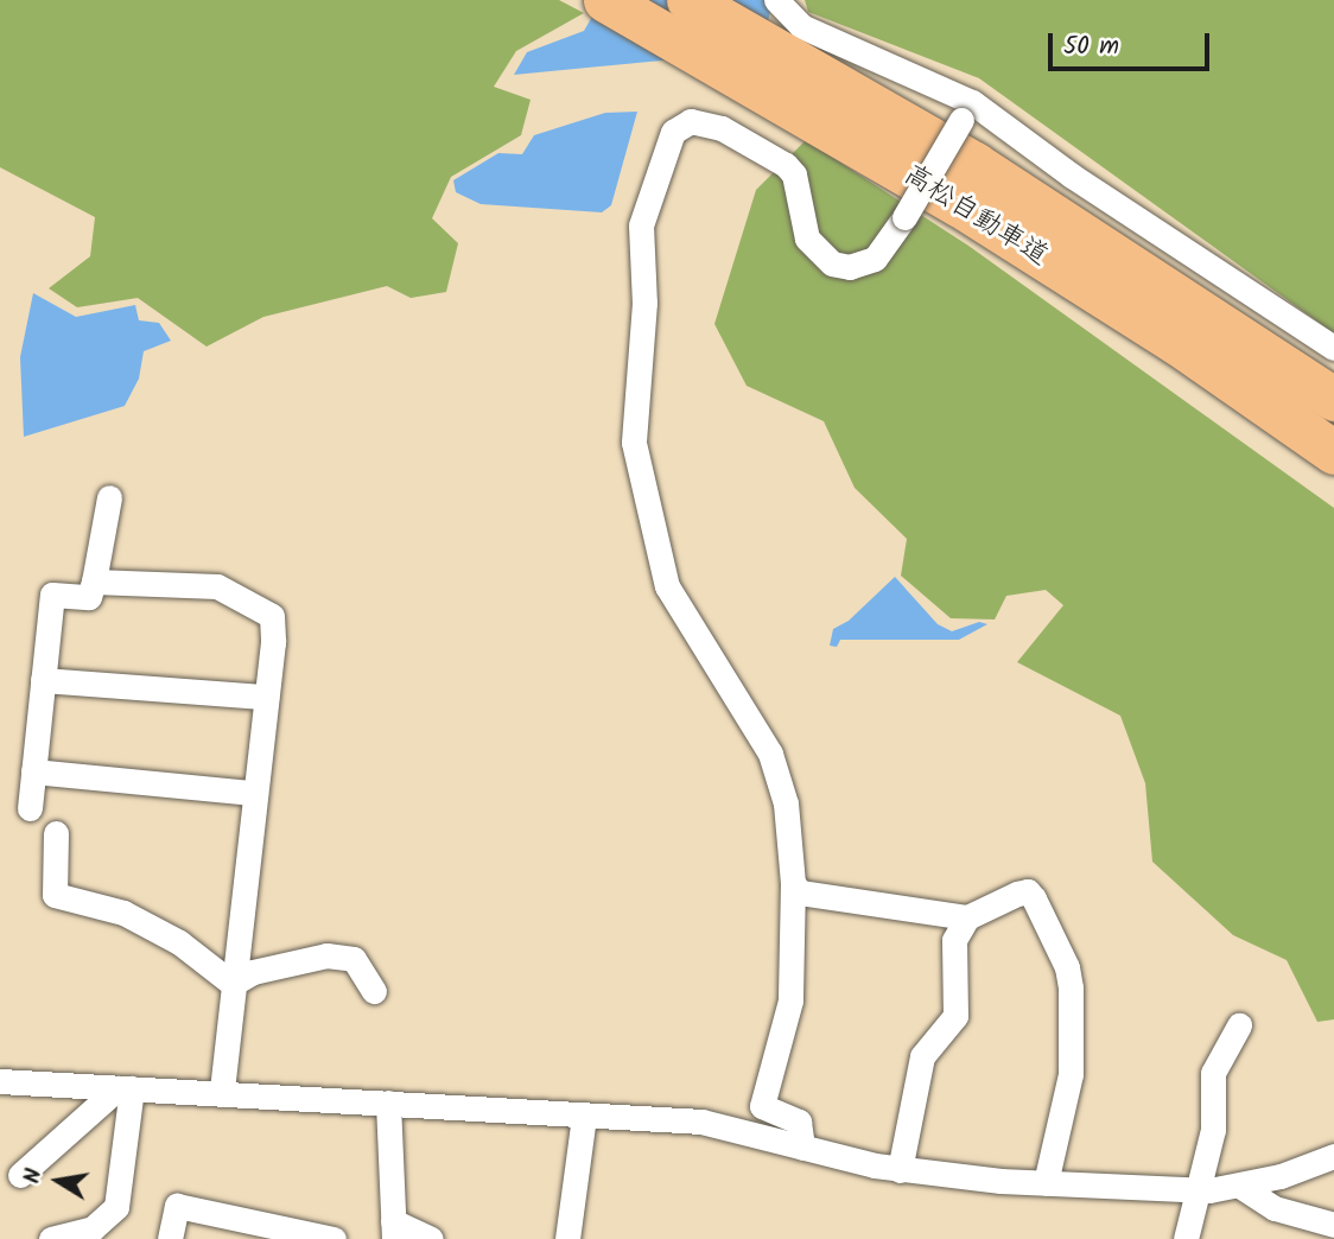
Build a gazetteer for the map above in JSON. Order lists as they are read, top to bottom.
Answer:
{
  "streets": {
    "highway": ["高松自動車道"]
  },
  "scale_bar": "50 m",
  "north": "left"
}
